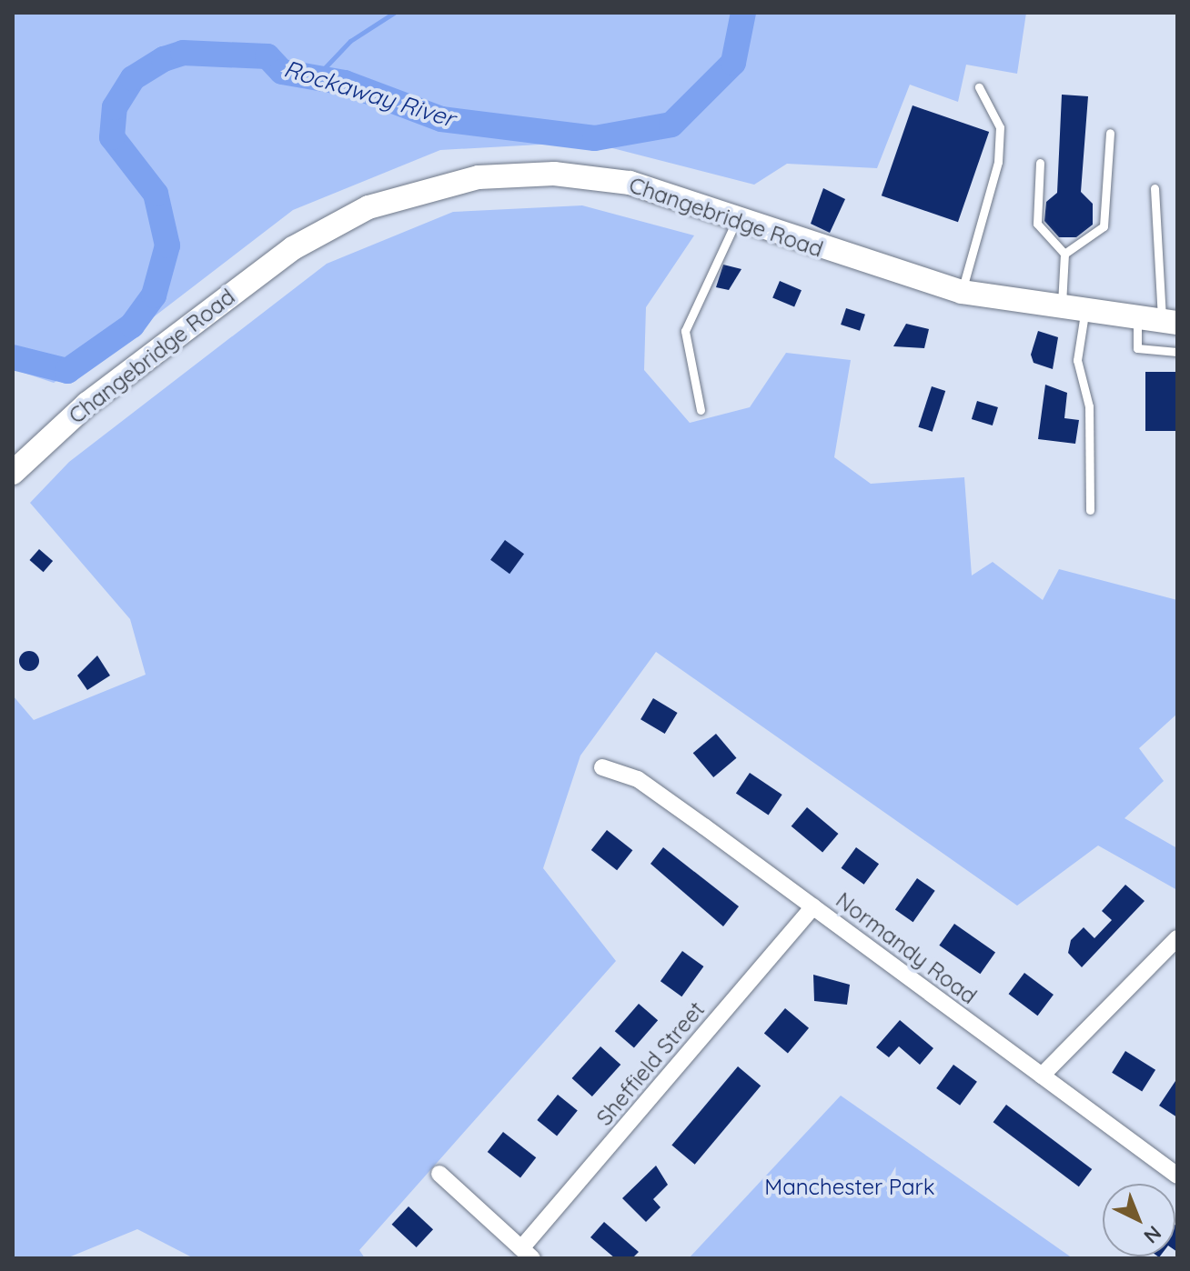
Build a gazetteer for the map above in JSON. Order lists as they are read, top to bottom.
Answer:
{
  "streets": {
    "main road": ["Changebridge Road"],
    "street": ["Normandy Road", "Sheffield Street"]
  },
  "crossings": [
    ["Normandy Road", "Sheffield Street"]
  ],
  "water": ["Rockaway River"],
  "parks": ["Manchester Park"],
  "north": "bottom right"
}
